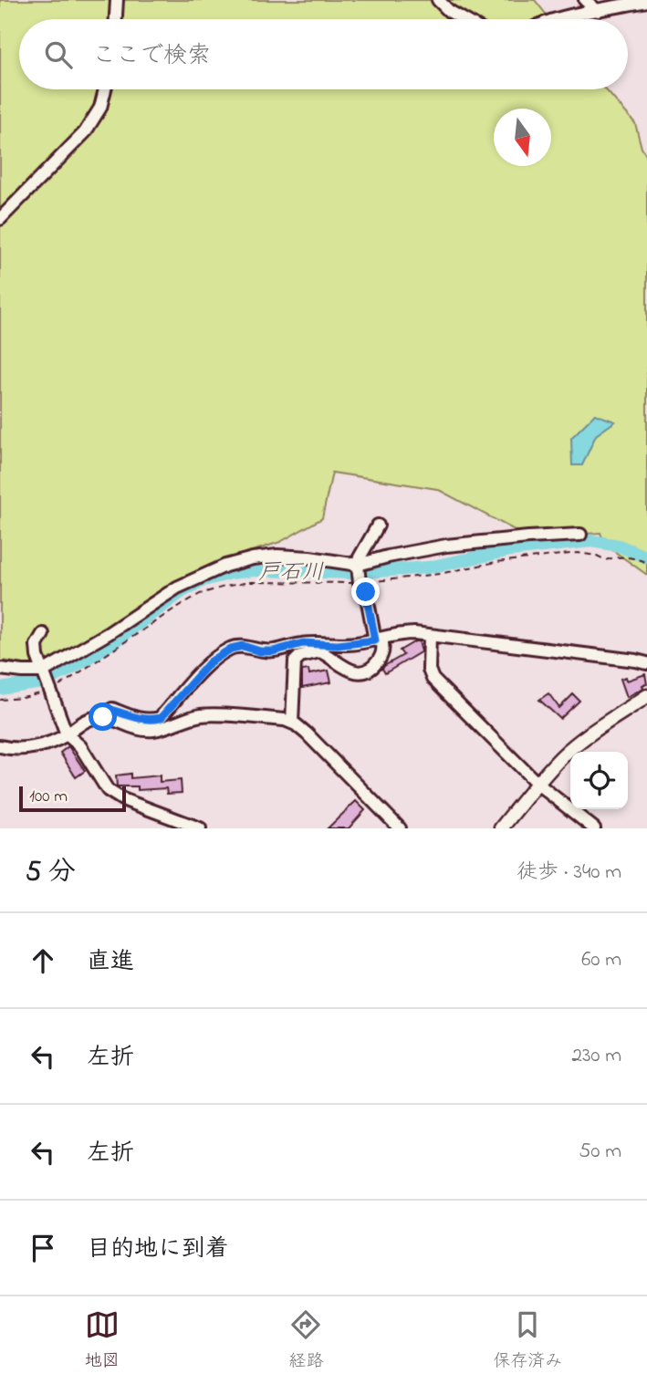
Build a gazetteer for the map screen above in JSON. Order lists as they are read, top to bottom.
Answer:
{
  "water": ["戸石川"],
  "scale_bar": "100 m",
  "north": "bottom",
  "page": {
    "search": "ここで検索",
    "scale": "100 m",
    "heading": ["5 分", "徒歩 · 340 m"],
    "list": [
      ["直進", "60 m"],
      ["左折", "230 m"],
      ["左折", "50 m"],
      "目的地に到着"
    ],
    "nav": ["地図", "経路", "保存済み"]
  }
}
